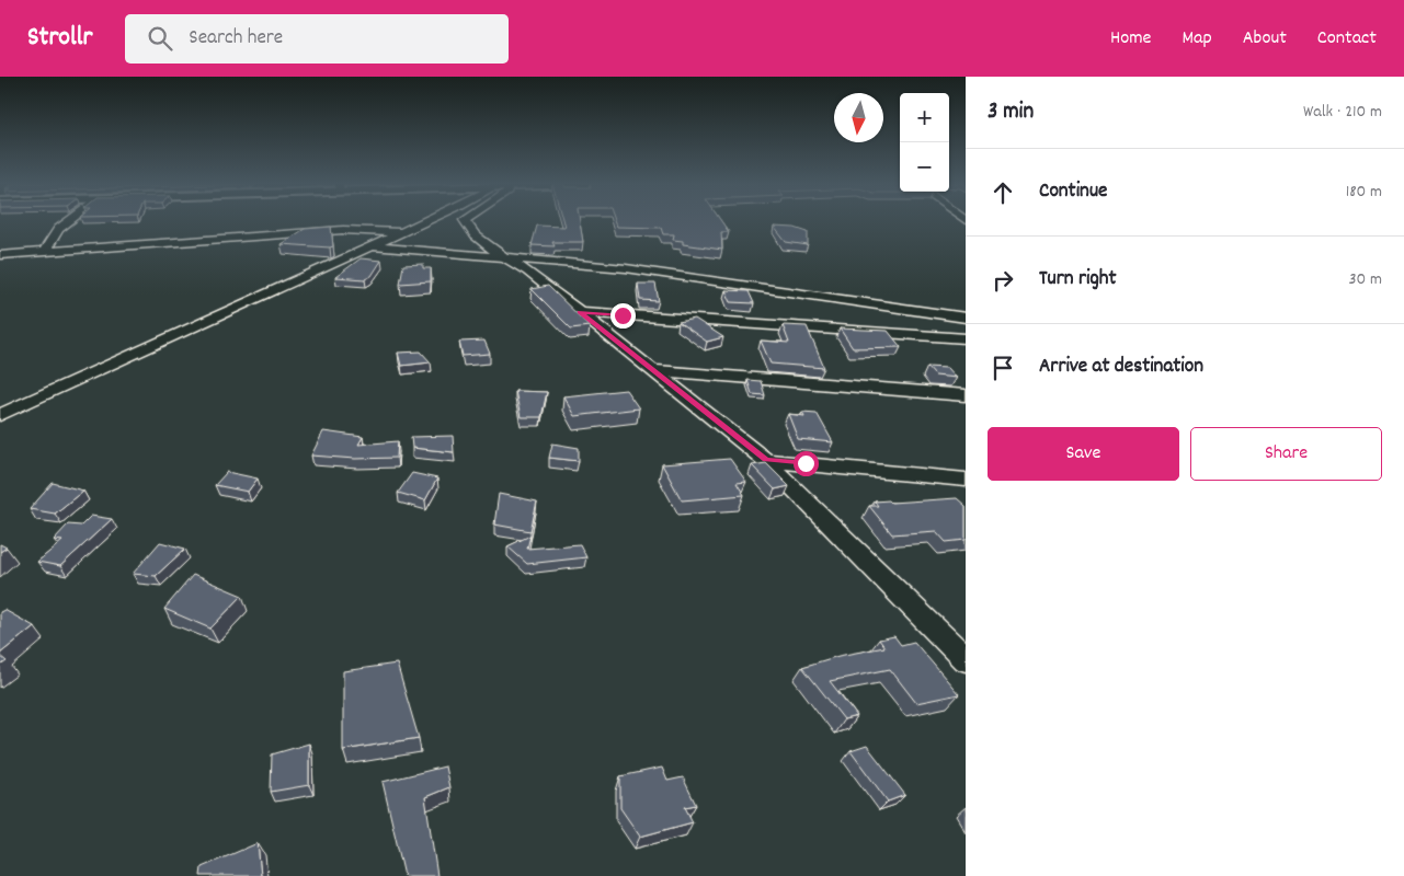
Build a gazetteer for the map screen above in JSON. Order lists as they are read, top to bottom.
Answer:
{
  "north": "bottom",
  "page": {
    "header": "Strollr",
    "search": "Search here",
    "nav": [
      "Home",
      "Map",
      "About",
      "Contact"
    ],
    "heading": ["3 min", "Walk · 210 m"],
    "map_buttons": ["+", "−"],
    "list": [
      ["Continue", "180 m"],
      ["Turn right", "30 m"],
      "Arrive at destination"
    ],
    "buttons": ["Save", "Share"]
  }
}
